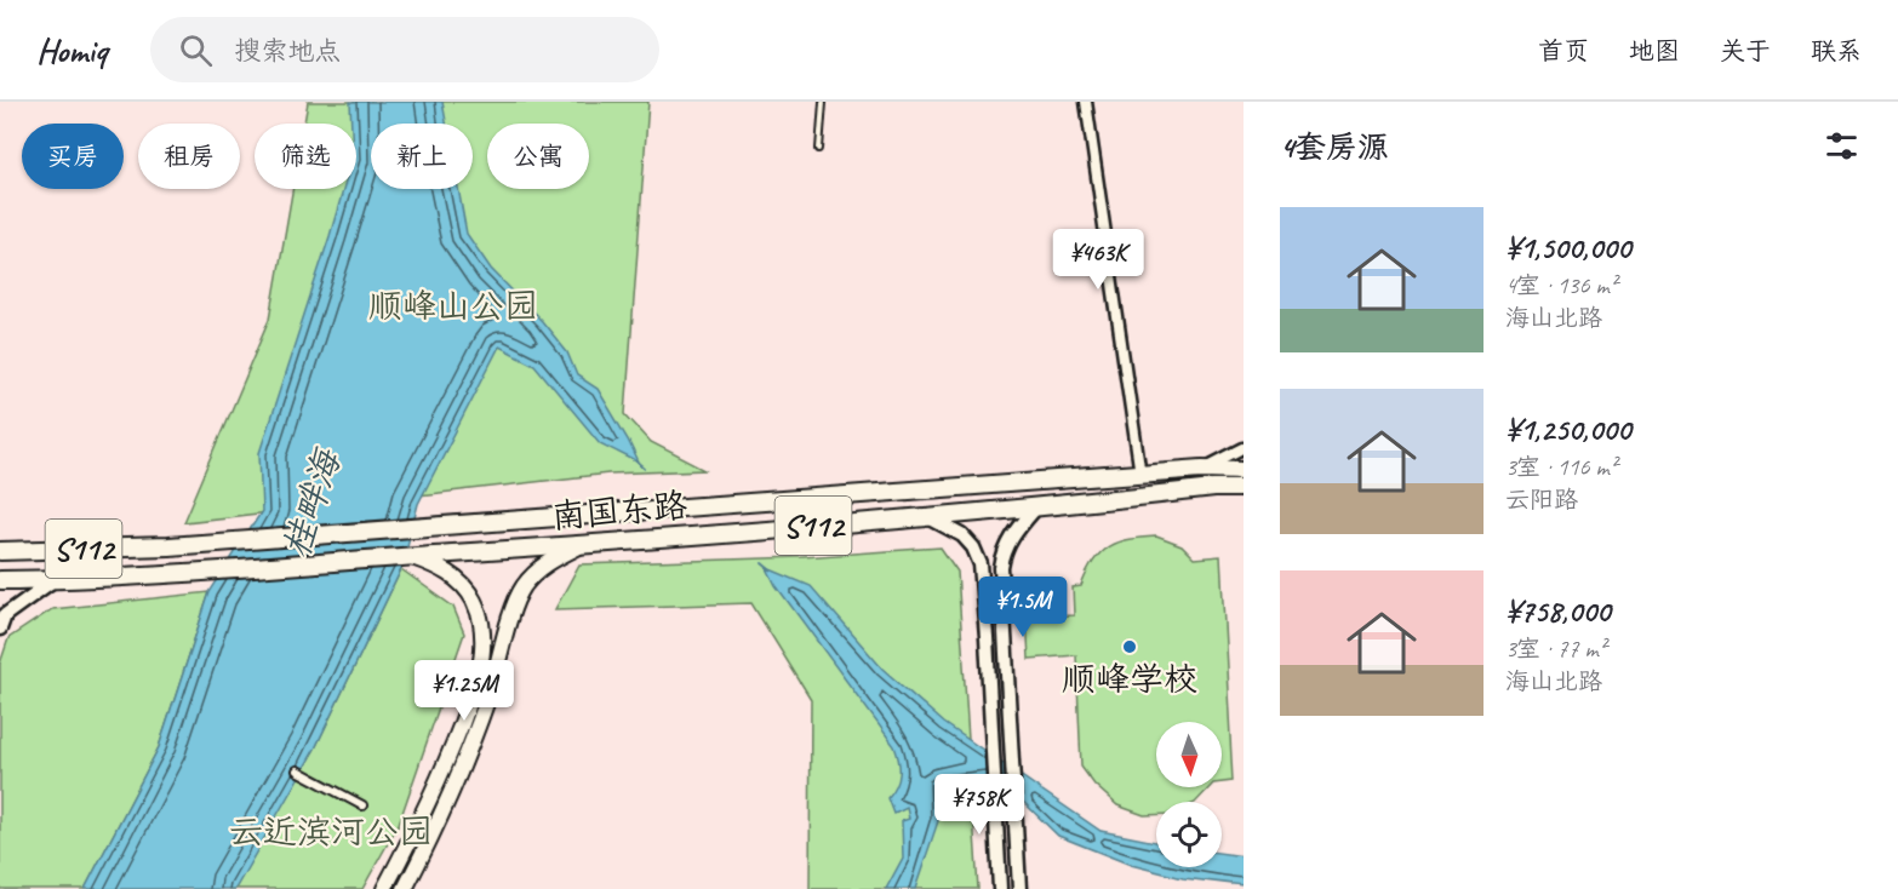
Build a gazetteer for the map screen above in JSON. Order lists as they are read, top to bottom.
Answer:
{
  "streets": {
    "highway": ["南国东路", "S112"]
  },
  "water": ["桂畔海"],
  "parks": ["顺峰山公园", "云近滨河公园"],
  "places": ["顺峰学校"],
  "north": "bottom",
  "page": {
    "header": "Homiq",
    "search": "搜索地点",
    "nav": [
      "首页",
      "地图",
      "关于",
      "联系"
    ],
    "heading": "4套房源",
    "chip": [
      "买房",
      "租房",
      "筛选",
      "新上",
      "公寓"
    ],
    "list": [
      {
        "name": "¥1,500,000",
        "note": "4室 · 136 m² · 海山北路"
      },
      {
        "name": "¥1,250,000",
        "note": "3室 · 116 m² · 云阳路"
      },
      {
        "name": "¥758,000",
        "note": "3室 · 77 m² · 海山北路"
      }
    ],
    "price": [
      "¥463K",
      "¥1.5M",
      "¥1.25M",
      "¥758K"
    ]
  }
}
